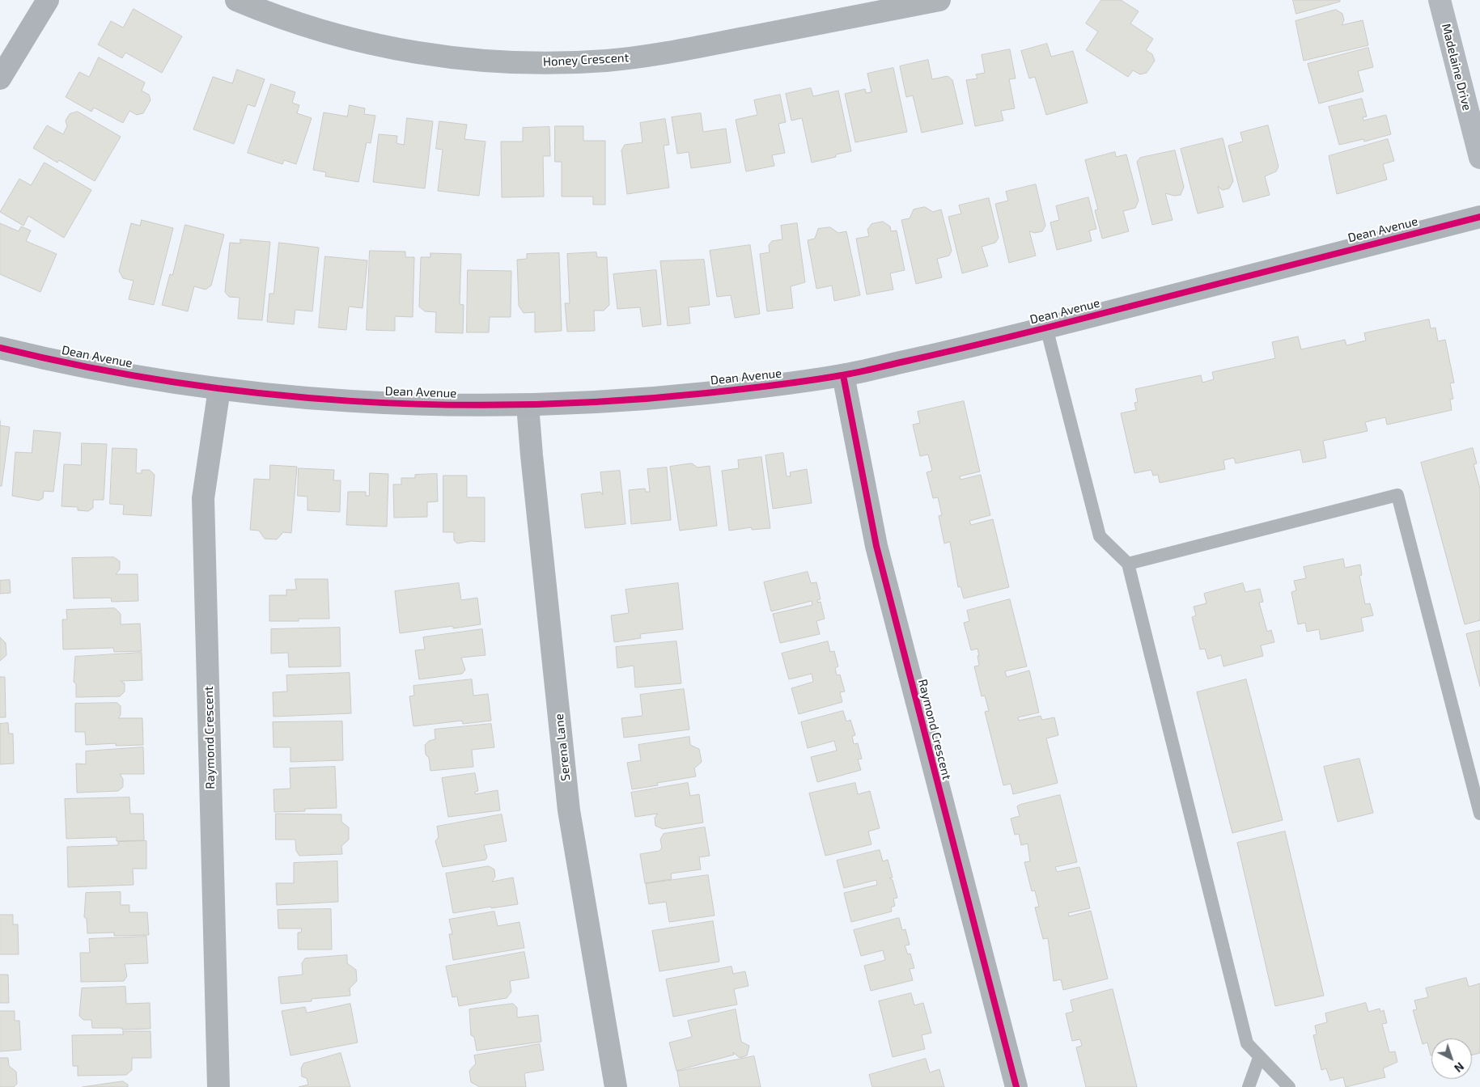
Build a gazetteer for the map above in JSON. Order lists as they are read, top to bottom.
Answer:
{
  "streets": {
    "main road": ["Madelaine Drive"],
    "street": [
      "Honey Crescent",
      "Dean Avenue",
      "Raymond Crescent",
      "Serena Lane"
    ]
  },
  "crossings": [
    ["Dean Avenue", "Raymond Crescent"],
    ["Dean Avenue", "Serena Lane"]
  ],
  "north": "bottom right"
}
